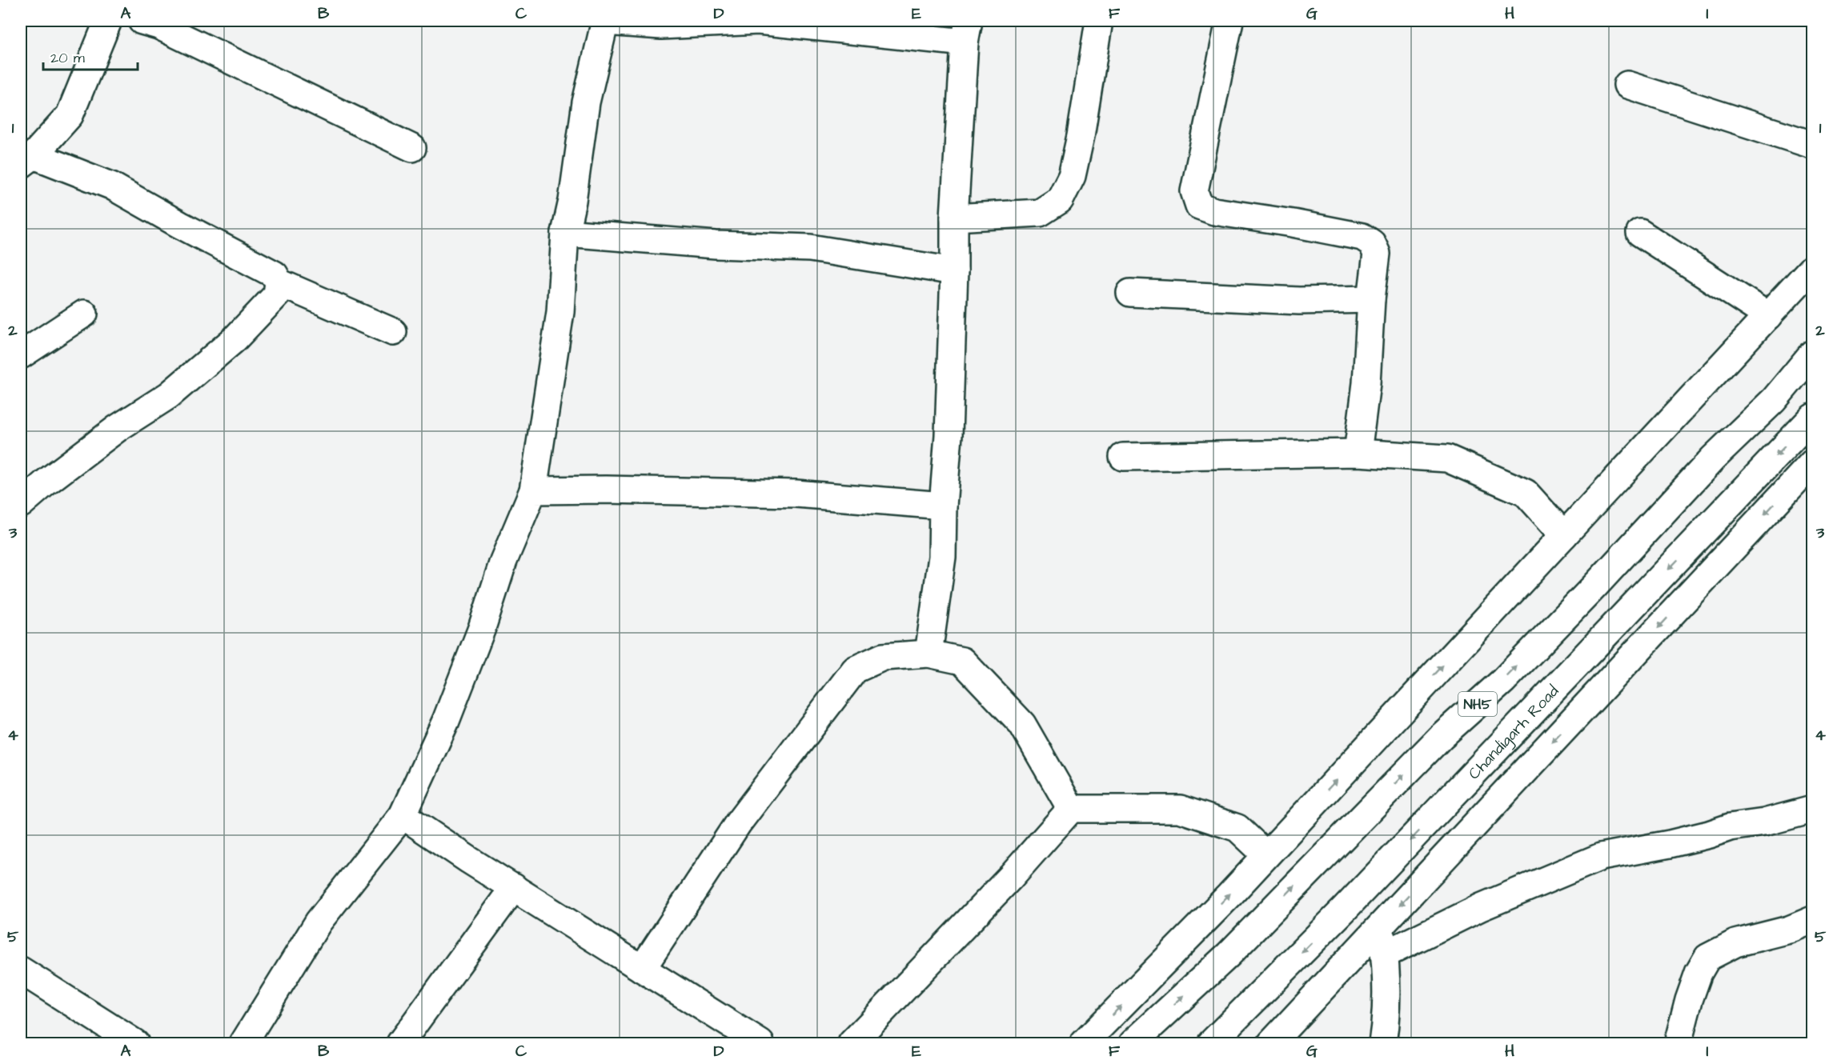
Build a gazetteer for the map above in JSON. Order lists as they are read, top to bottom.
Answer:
{
  "streets": {
    "main road": ["NH5", "Chandigarh Road"]
  },
  "scale_bar": "20 m",
  "grid": {
    "columns": [
      "A",
      "B",
      "C",
      "D",
      "E",
      "F",
      "G",
      "H",
      "I"
    ],
    "rows": [
      "1",
      "2",
      "3",
      "4",
      "5"
    ]
  }
}
